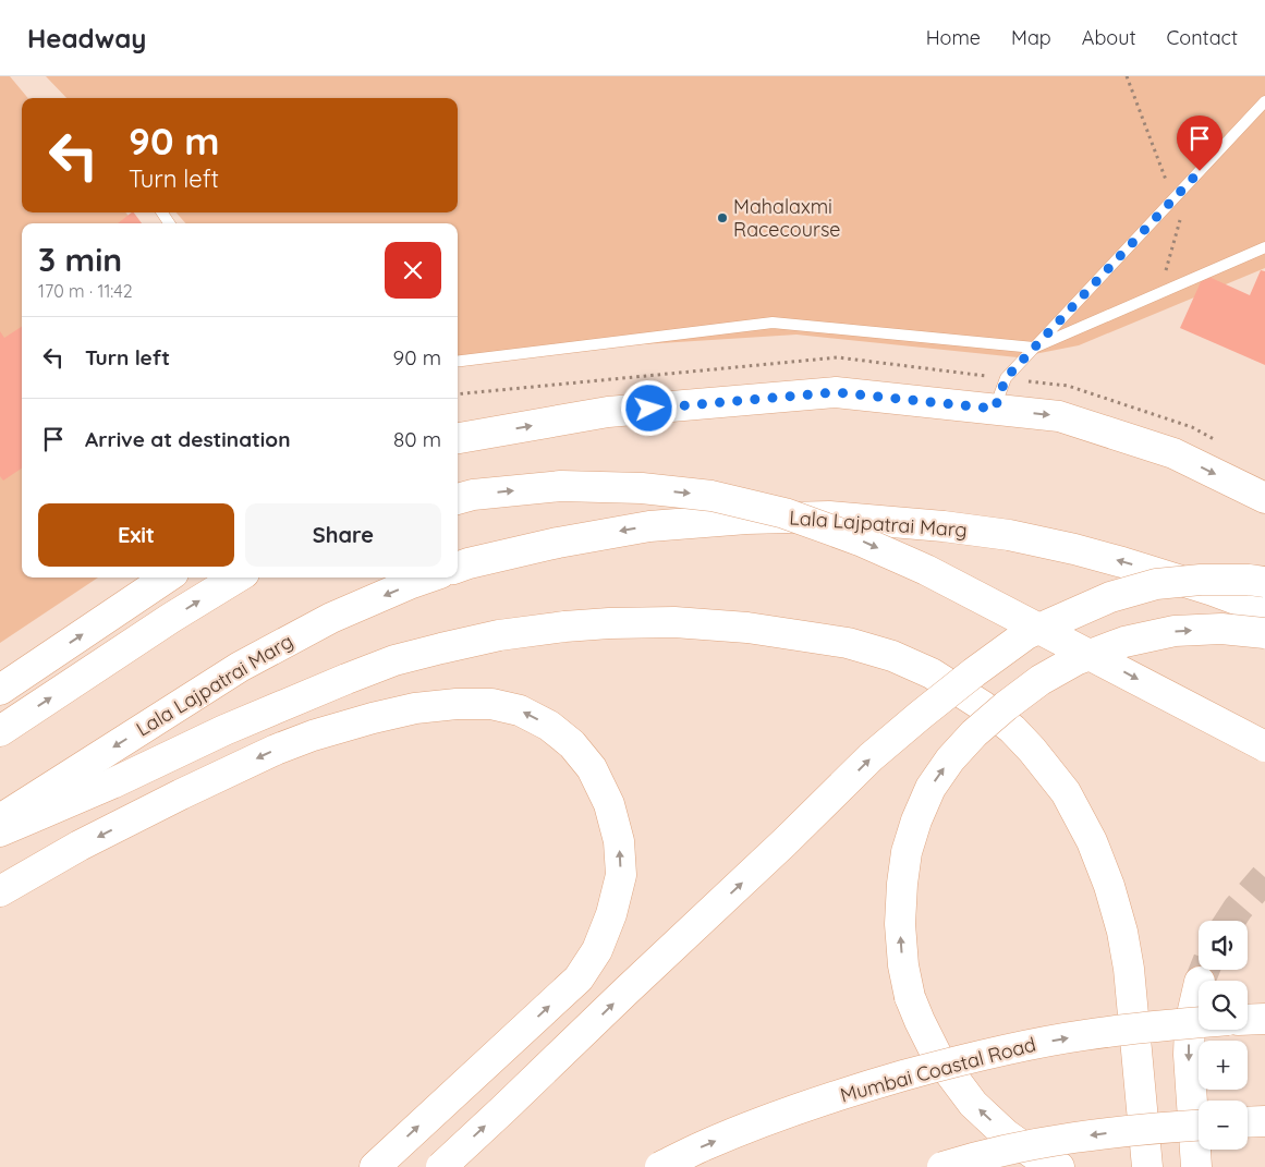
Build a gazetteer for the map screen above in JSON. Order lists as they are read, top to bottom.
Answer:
{
  "streets": {
    "main road": ["Lala Lajpatrai Marg", "Mumbai Coastal Road"]
  },
  "places": ["Mahalaxmi Racecourse"],
  "page": {
    "header": "Headway",
    "nav": [
      "Home",
      "Map",
      "About",
      "Contact"
    ],
    "turn": ["90 m", "Turn left"],
    "heading": ["3 min", "170 m · 11:42"],
    "list": [
      {
        "name": "Turn left",
        "value": "90 m"
      },
      {
        "name": "Arrive at destination",
        "value": "80 m"
      }
    ],
    "buttons": ["Exit", "Share"],
    "map_buttons": ["+", "−"]
  }
}
